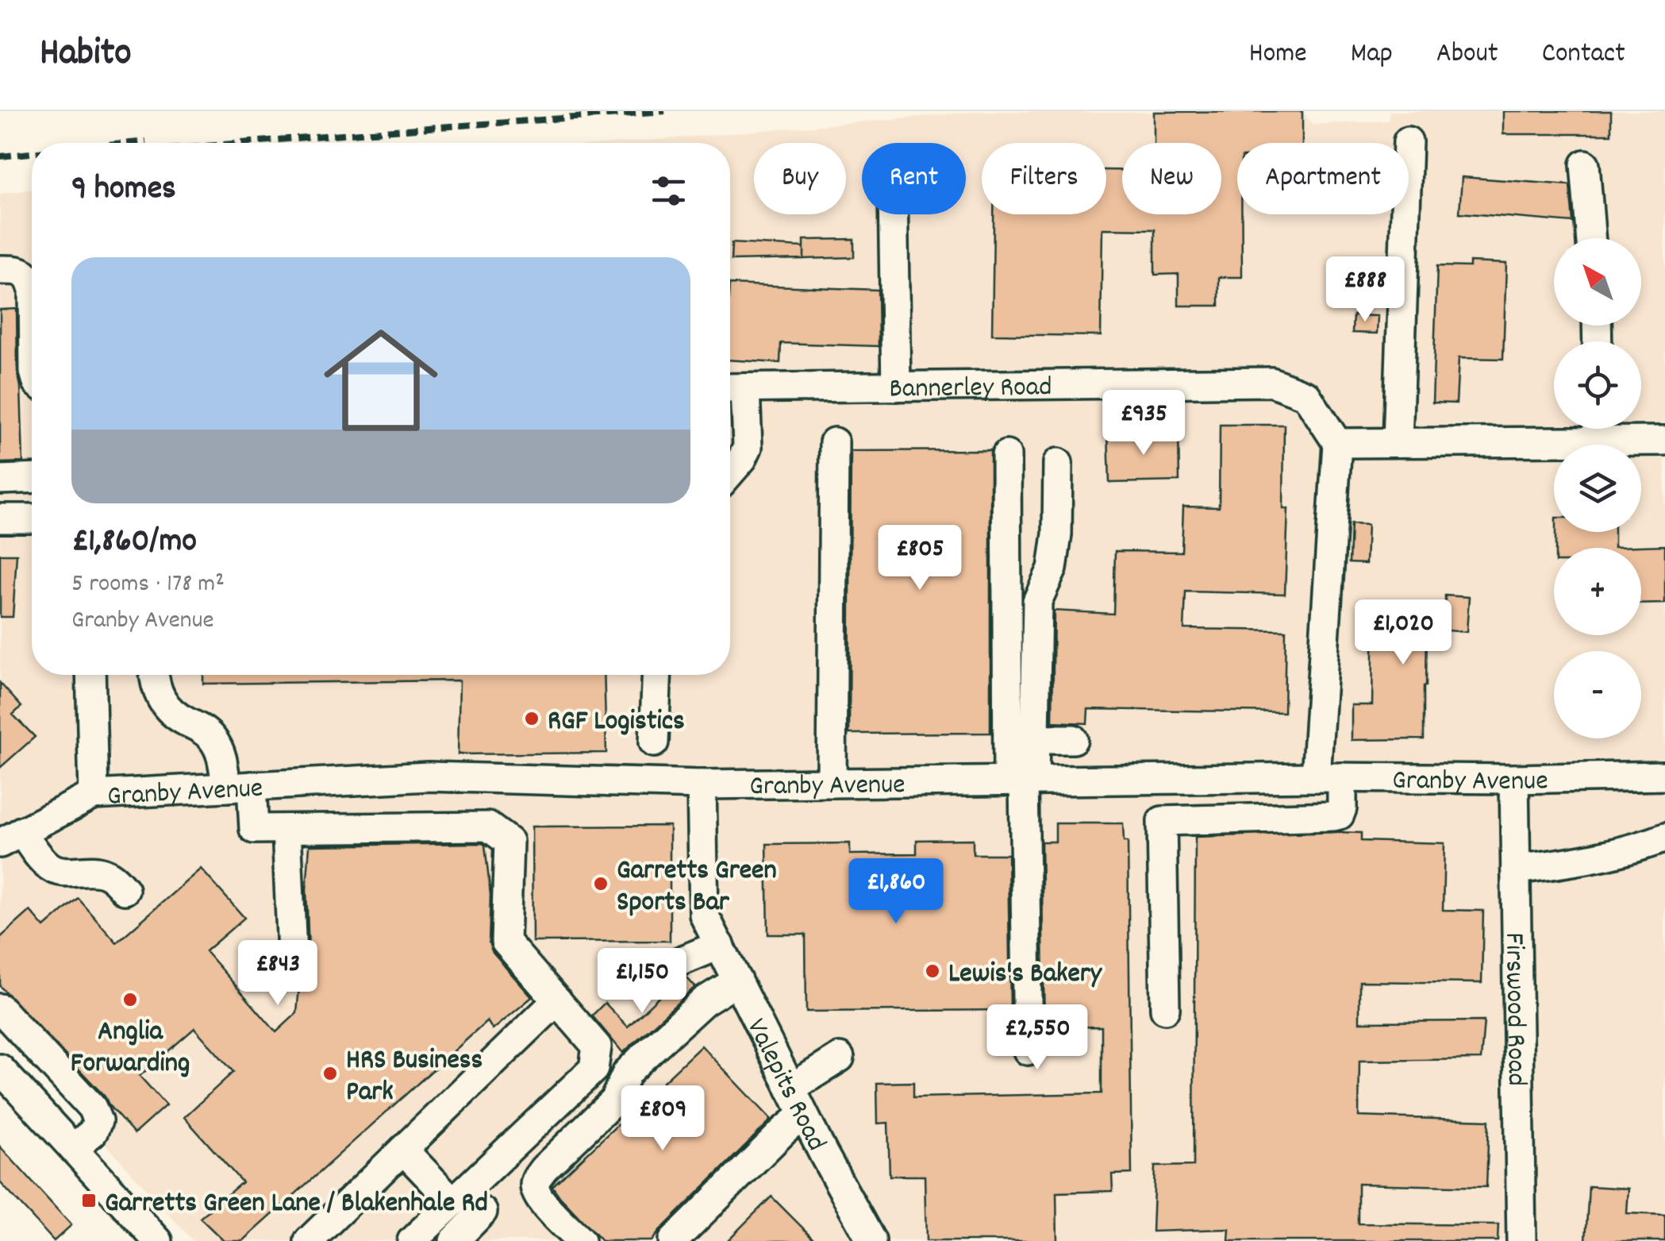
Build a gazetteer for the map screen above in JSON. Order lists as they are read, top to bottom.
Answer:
{
  "streets": {
    "street": [
      "Bannerley Road",
      "Granby Avenue",
      "Firswood Road",
      "Valepits Road"
    ]
  },
  "crossings": [
    ["Granby Avenue", "Firswood Road"],
    ["Granby Avenue", "Valepits Road"]
  ],
  "places": {
    "other": [
      "RGF Logistics",
      "Garretts Green Sports Bar",
      "Lewis's Bakery",
      "Anglia Forwarding",
      "HRS Business Park"
    ],
    "transit": ["Garretts Green Lane / Blakenhale Rd"]
  },
  "north": "top left",
  "page": {
    "header": "Habito",
    "nav": [
      "Home",
      "Map",
      "About",
      "Contact"
    ],
    "chip": [
      "Buy",
      "Rent",
      "Filters",
      "New",
      "Apartment"
    ],
    "heading": "9 homes",
    "map_buttons": ["+", "−"],
    "list": [
      {
        "name": "£1,860/mo",
        "note": "5 rooms · 178 m² · Granby Avenue"
      }
    ],
    "price": [
      "£888",
      "£935",
      "£805",
      "£1,020",
      "£1,860",
      "£843",
      "£1,150",
      "£2,550",
      "£809"
    ]
  }
}
